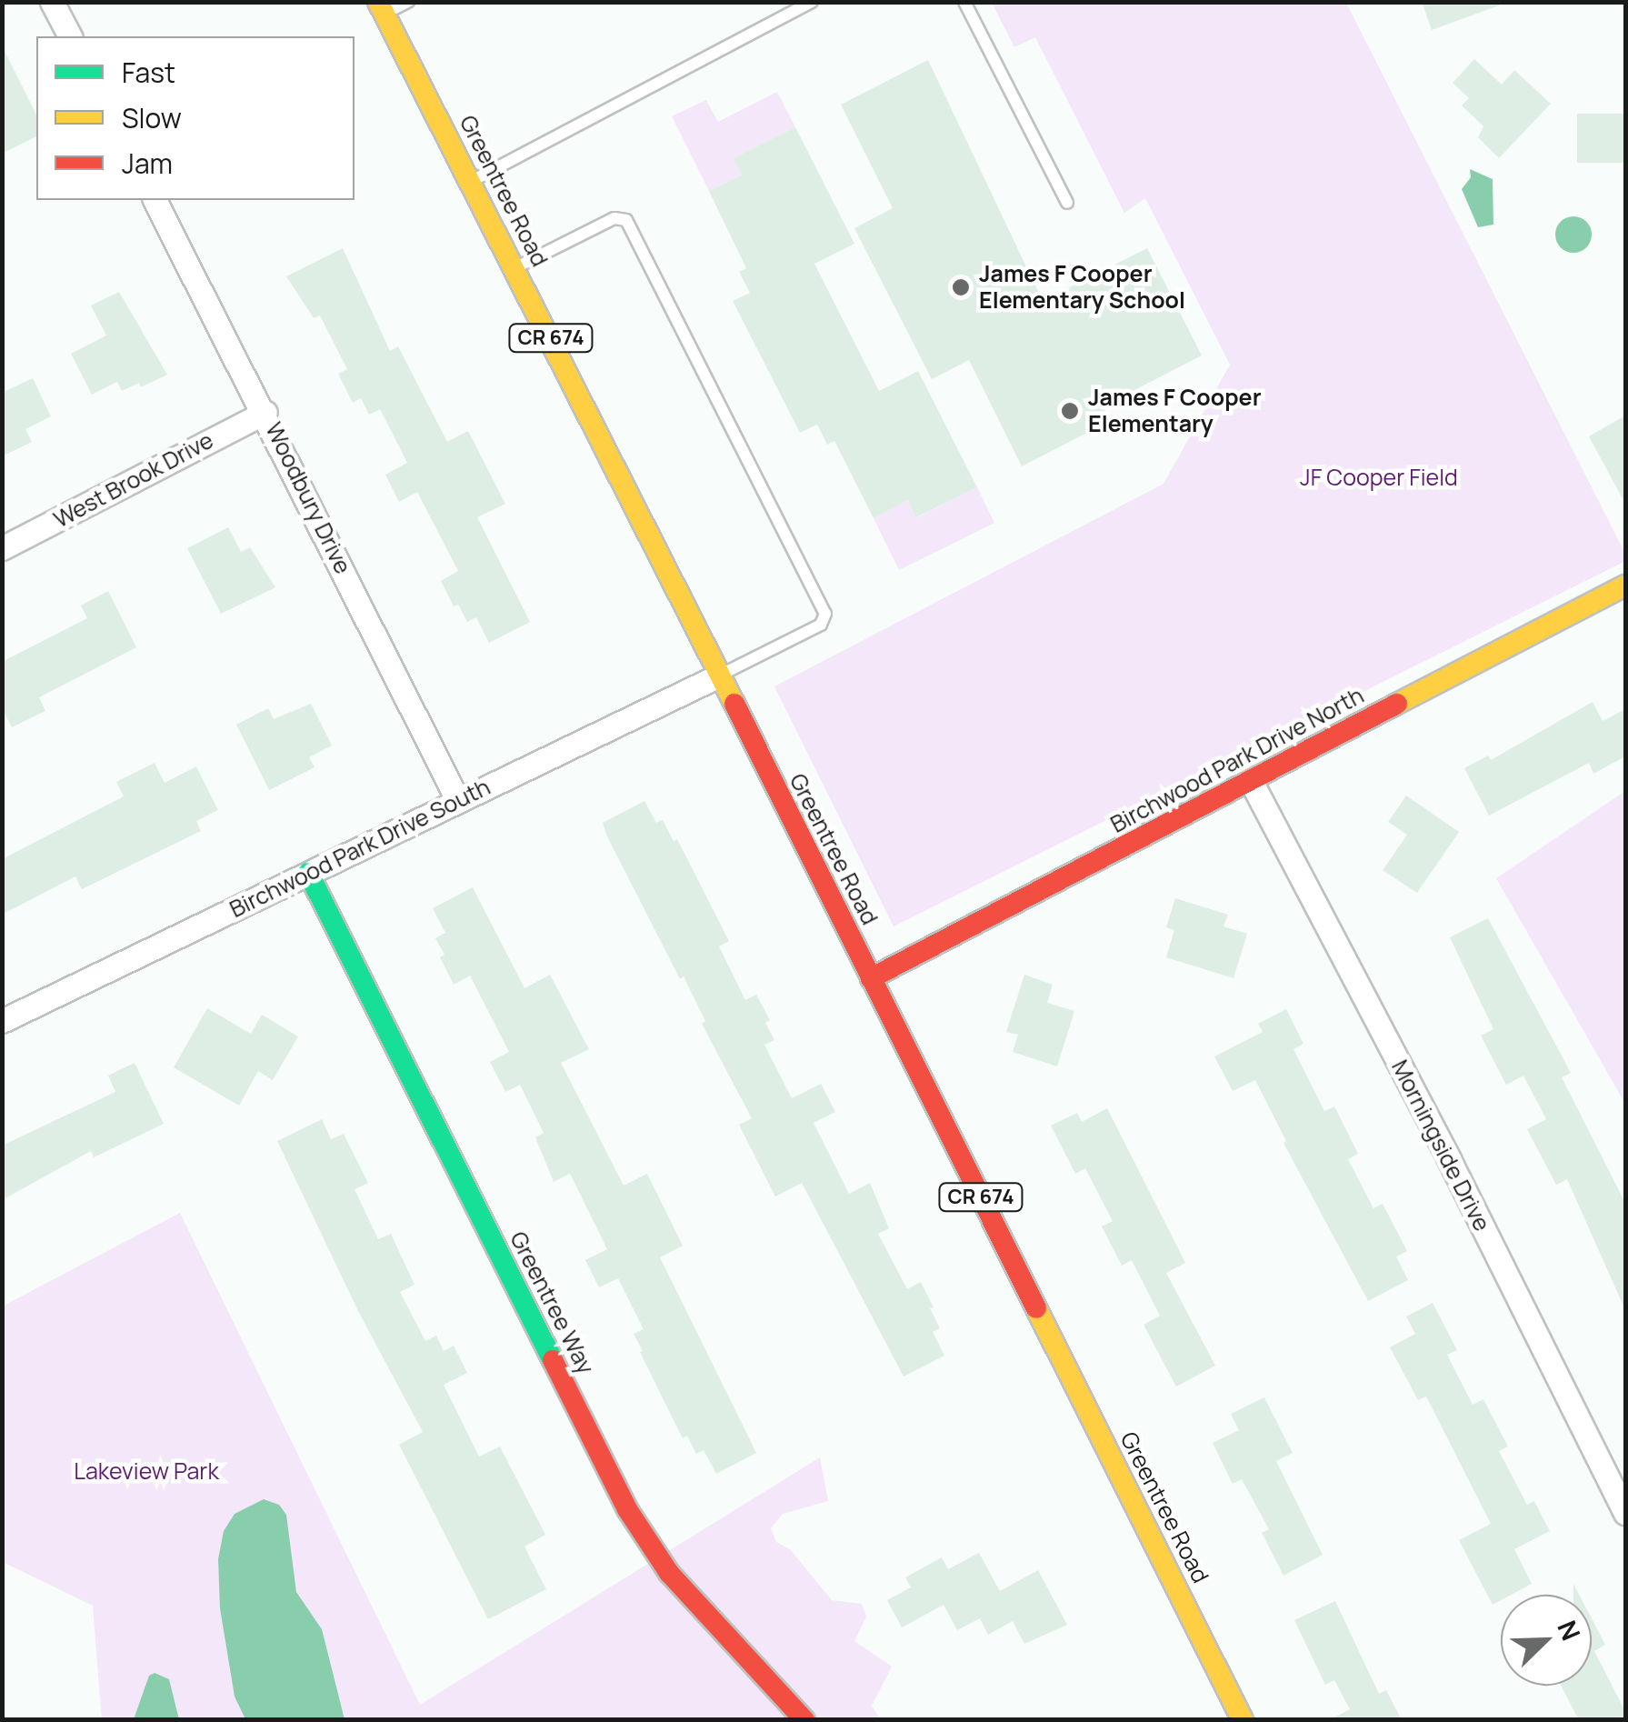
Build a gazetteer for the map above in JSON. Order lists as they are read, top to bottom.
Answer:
{
  "streets": {
    "main road": [
      "Greentree Road",
      "CR 674",
      "Birchwood Park Drive North",
      "Greentree Way"
    ],
    "street": [
      "West Brook Drive",
      "Woodbury Drive",
      "Birchwood Park Drive South",
      "Morningside Drive"
    ]
  },
  "crossings": [
    ["Greentree Road", "Birchwood Park Drive North"],
    ["Greentree Road", "Birchwood Park Drive South"],
    ["West Brook Drive", "Woodbury Drive"],
    ["Woodbury Drive", "Birchwood Park Drive South"],
    ["Birchwood Park Drive North", "Morningside Drive"],
    ["Birchwood Park Drive South", "Greentree Way"]
  ],
  "parks": ["JF Cooper Field", "Lakeview Park"],
  "places": ["James F Cooper Elementary School", "James F Cooper Elementary"],
  "legend": ["Fast", "Slow", "Jam"],
  "north": "top right"
}
